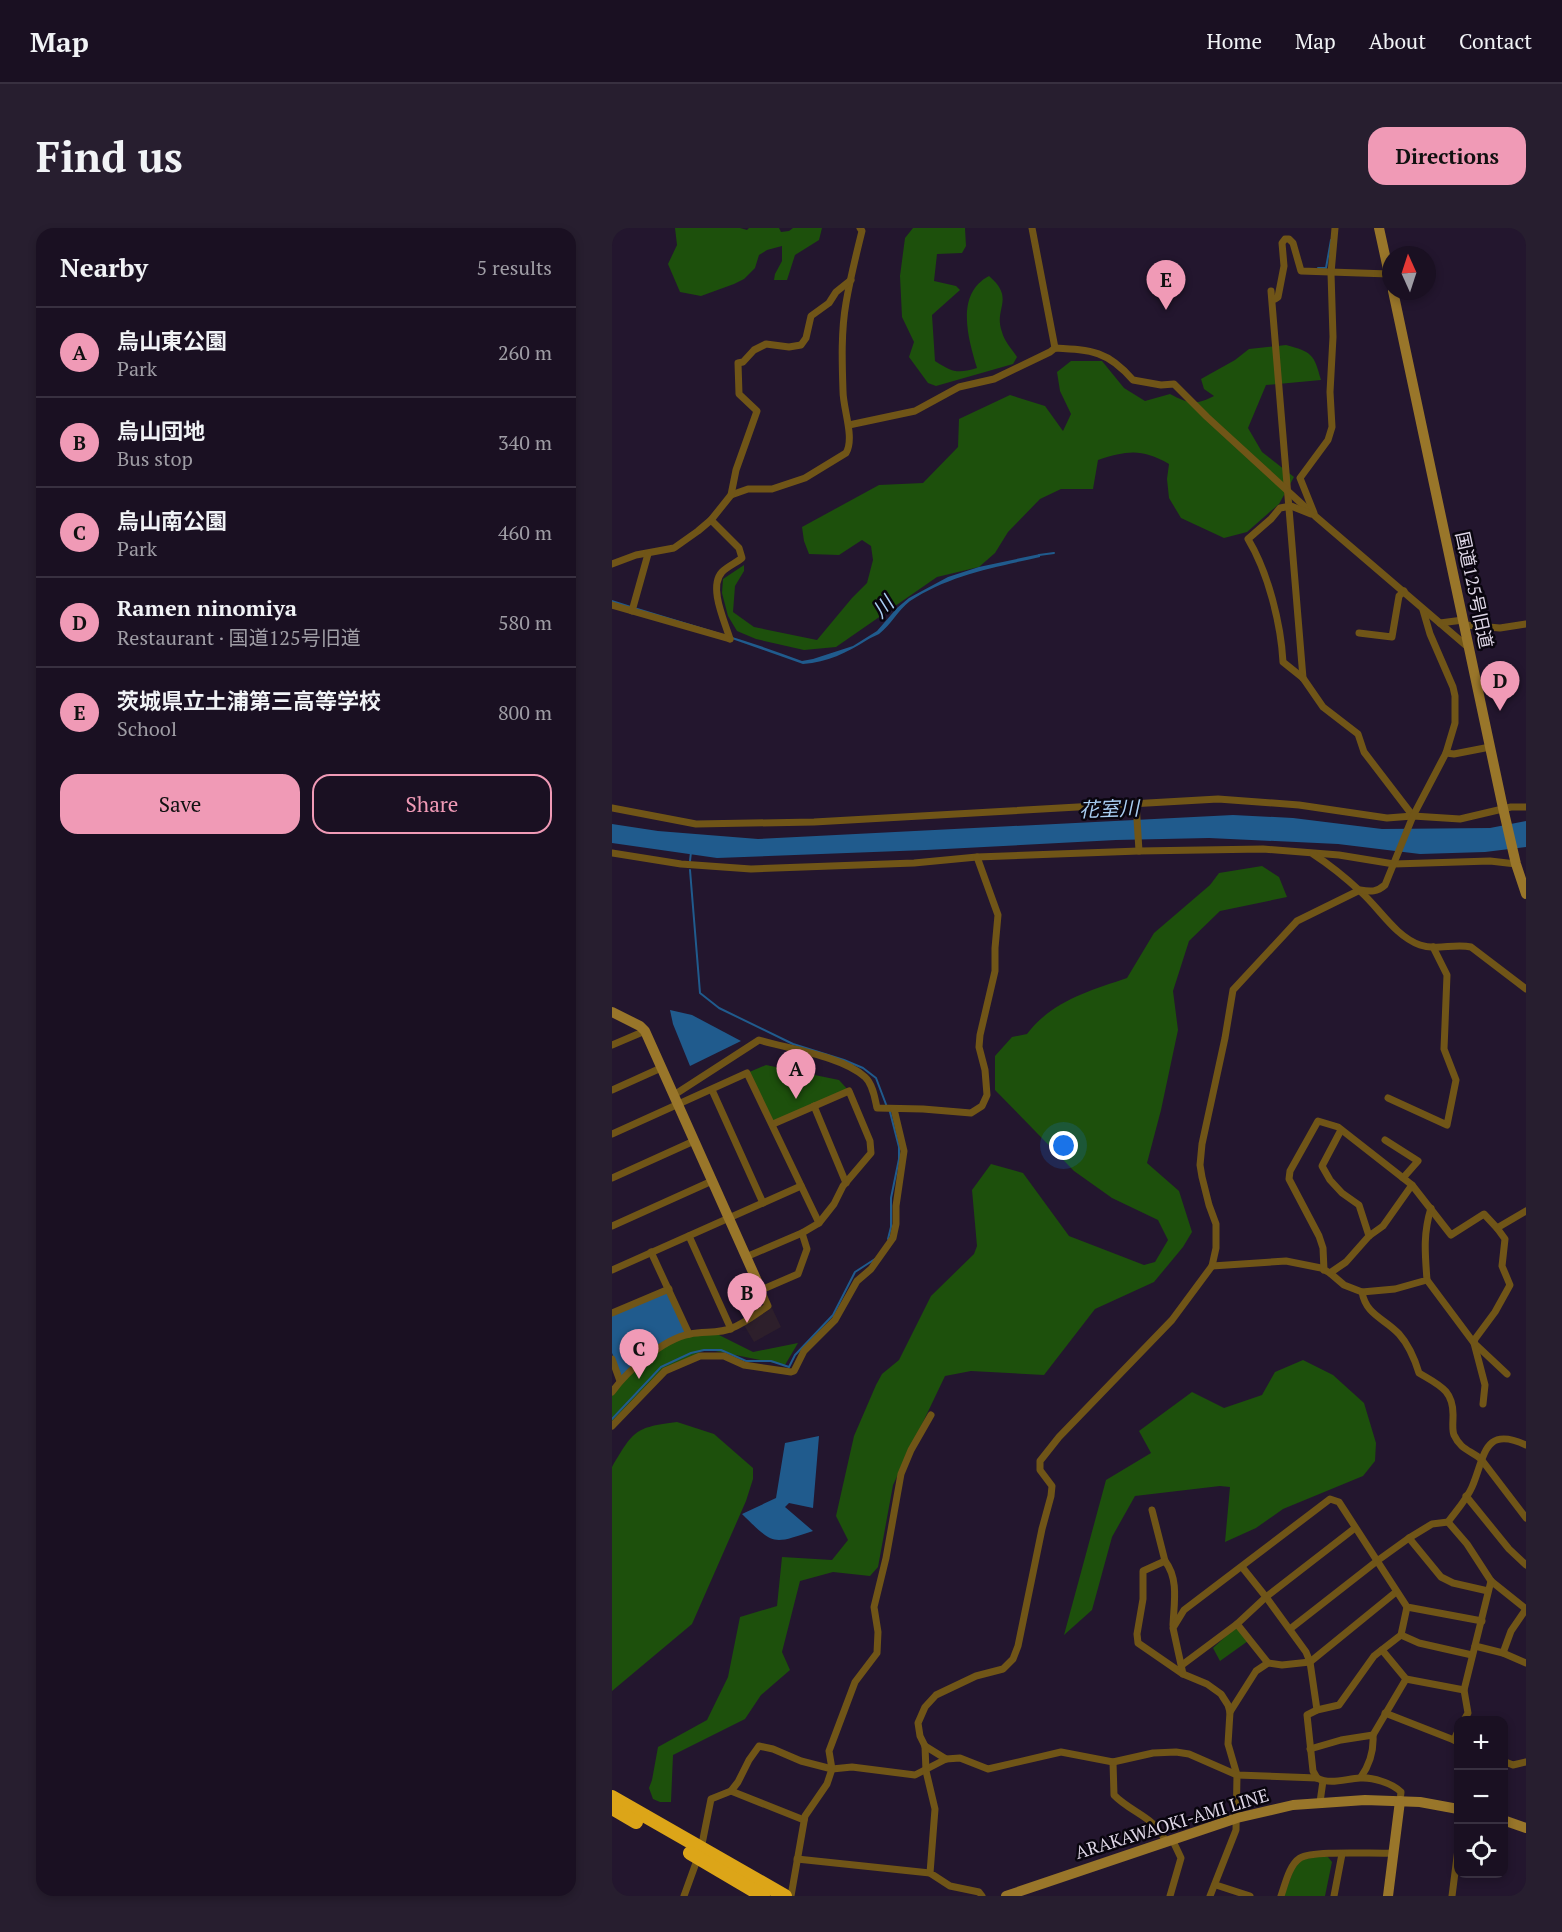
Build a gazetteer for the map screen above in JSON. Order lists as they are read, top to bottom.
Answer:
{
  "streets": {
    "street": ["国道125号旧道", "ARAKAWAOKI-AMI LINE"]
  },
  "water": ["川", "花室川"],
  "north": "top",
  "page": {
    "header": "Map",
    "nav": [
      "Home",
      "Map",
      "About",
      "Contact"
    ],
    "buttons": [
      "Directions",
      ["Save", "Share"]
    ],
    "title": "Find us",
    "heading": ["Nearby", "5 results"],
    "pins": [
      "E",
      "D",
      "A",
      "B",
      "C"
    ],
    "list": [
      {
        "mark": "A",
        "name": "烏山東公園",
        "note": "Park",
        "value": "260 m"
      },
      {
        "mark": "B",
        "name": "烏山団地",
        "note": "Bus stop",
        "value": "340 m"
      },
      {
        "mark": "C",
        "name": "烏山南公園",
        "note": "Park",
        "value": "460 m"
      },
      {
        "mark": "D",
        "name": "Ramen ninomiya",
        "note": "Restaurant · 国道125号旧道",
        "value": "580 m"
      },
      {
        "mark": "E",
        "name": "茨城県立土浦第三高等学校",
        "note": "School",
        "value": "800 m"
      }
    ],
    "map_buttons": ["+", "−"]
  }
}
